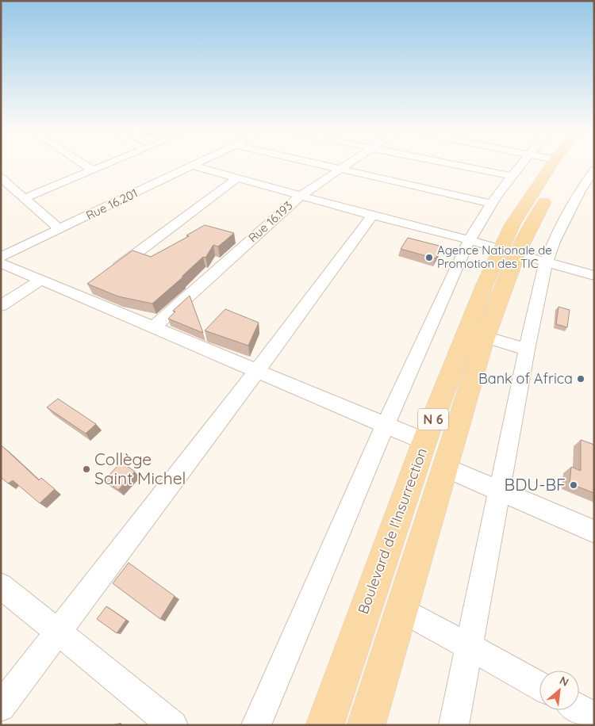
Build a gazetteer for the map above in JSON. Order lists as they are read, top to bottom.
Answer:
{
  "streets": {
    "main road": ["N 6", "Boulevard de l'Insurrection"],
    "street": ["Rue 16.201", "Rue 16.193"]
  },
  "places": [
    "Agence Nationale de Promotion des TIC",
    "Bank of Africa",
    "Collège Saint Michel",
    "BDU-BF"
  ],
  "north": "top right"
}
